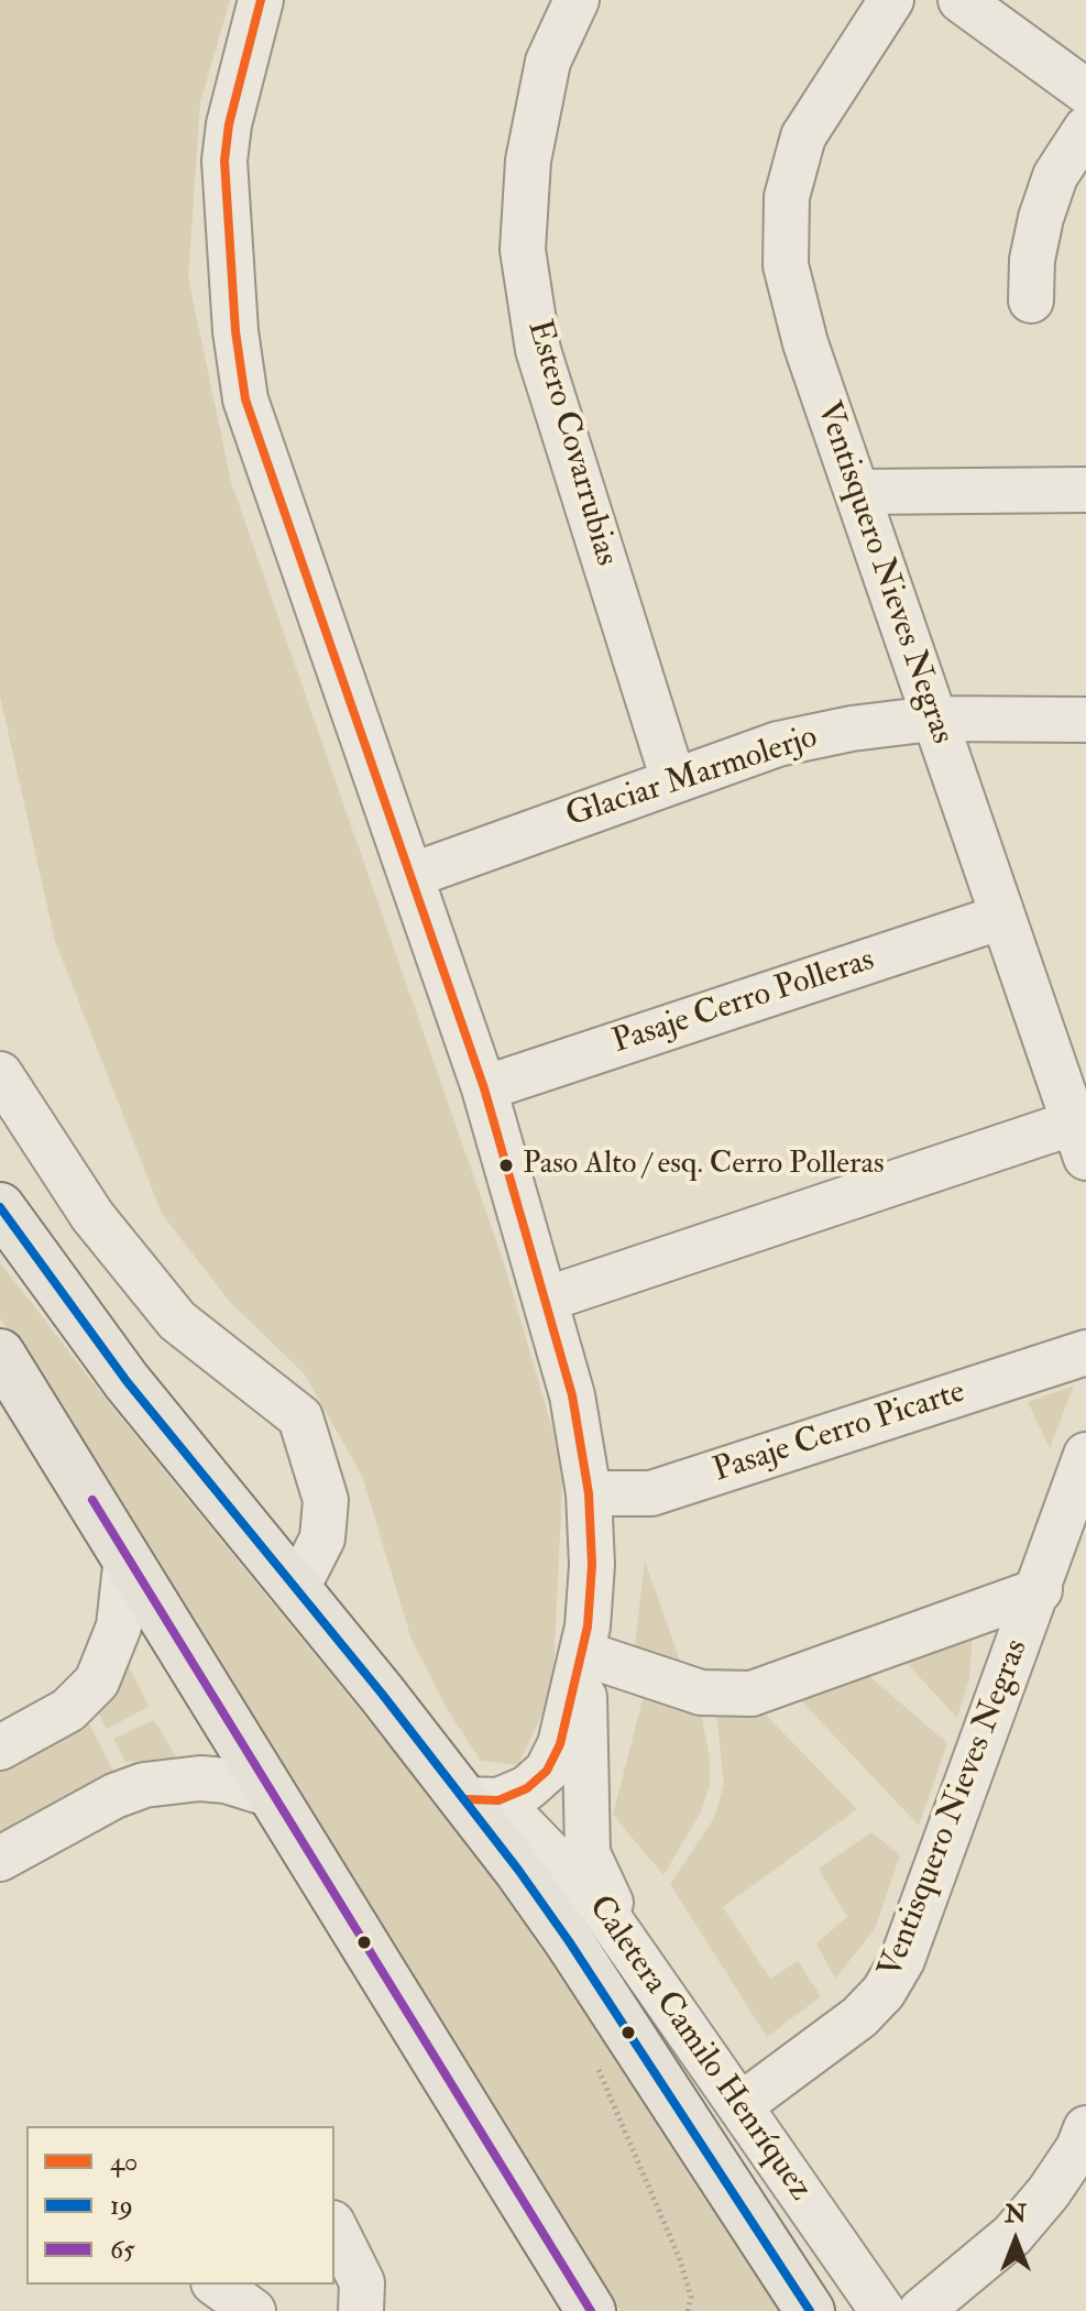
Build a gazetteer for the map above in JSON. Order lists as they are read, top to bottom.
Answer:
{
  "streets": {
    "street": [
      "Estero Covarrubias",
      "Ventisquero Nieves Negras",
      "Glaciar Marmolerjo",
      "Pasaje Cerro Polleras",
      "Pasaje Cerro Picarte",
      "Caletera Camilo Henríquez"
    ]
  },
  "crossings": [
    ["Estero Covarrubias", "Glaciar Marmolerjo"],
    ["Ventisquero Nieves Negras", "Glaciar Marmolerjo"],
    ["Ventisquero Nieves Negras", "Pasaje Cerro Polleras"],
    ["Ventisquero Nieves Negras", "Caletera Camilo Henríquez"]
  ],
  "places": ["Paso Alto / esq. Cerro Polleras"],
  "lines": ["transit line 40", "transit line 19", "transit line 65"],
  "legend": ["40", "19", "65"],
  "north": "top"
}
